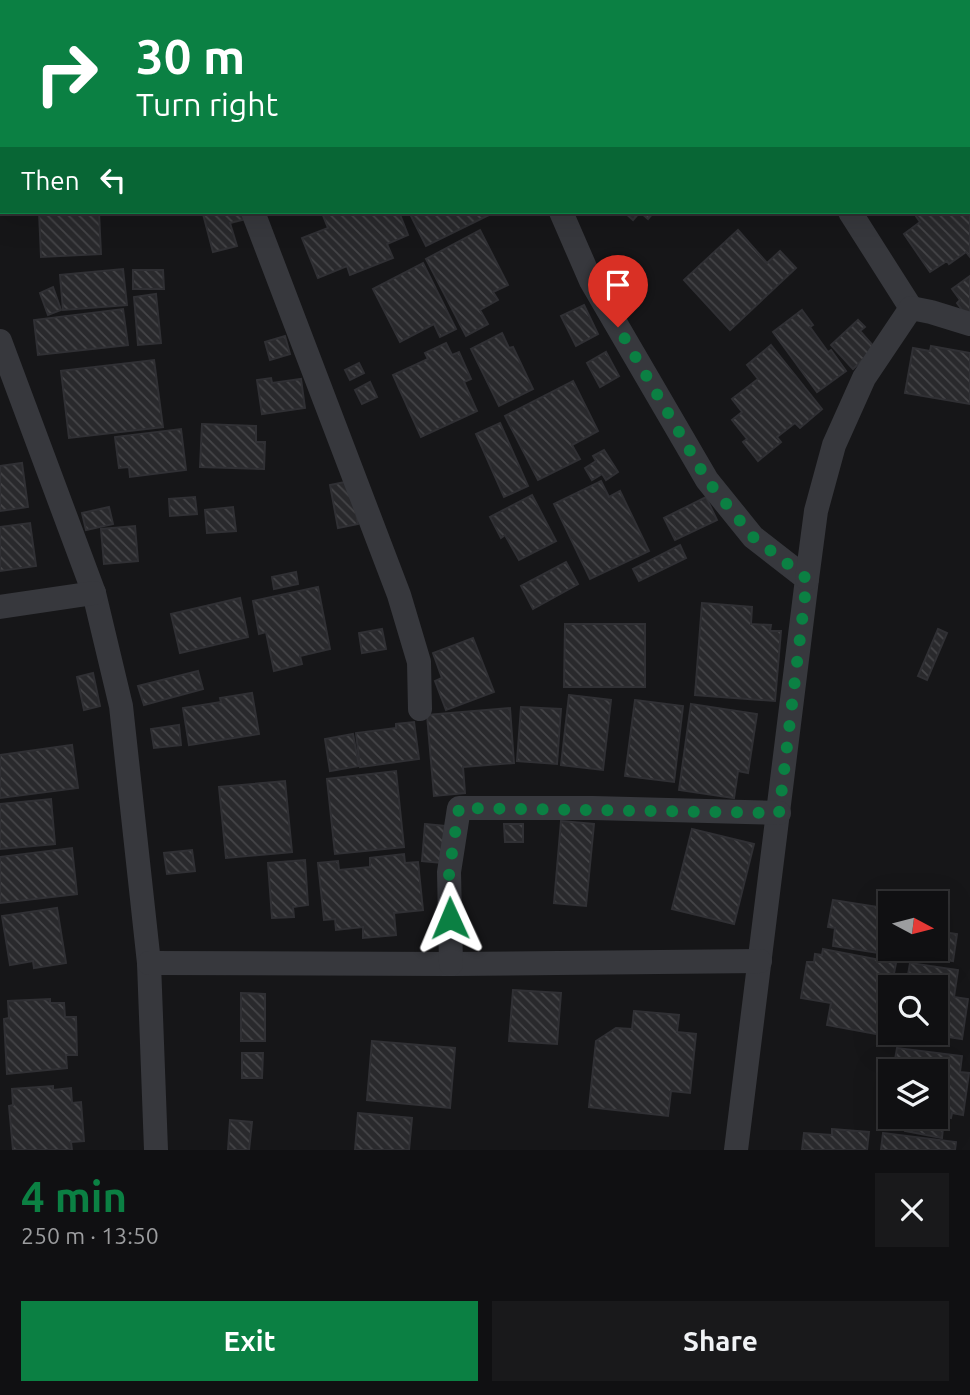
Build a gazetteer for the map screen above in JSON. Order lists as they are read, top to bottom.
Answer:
{
  "north": "right",
  "page": {
    "turn": ["30 m", "Turn right"],
    "then": "Then",
    "heading": ["4 min", "250 m · 13:50"],
    "buttons": ["Exit", "Share"]
  }
}
